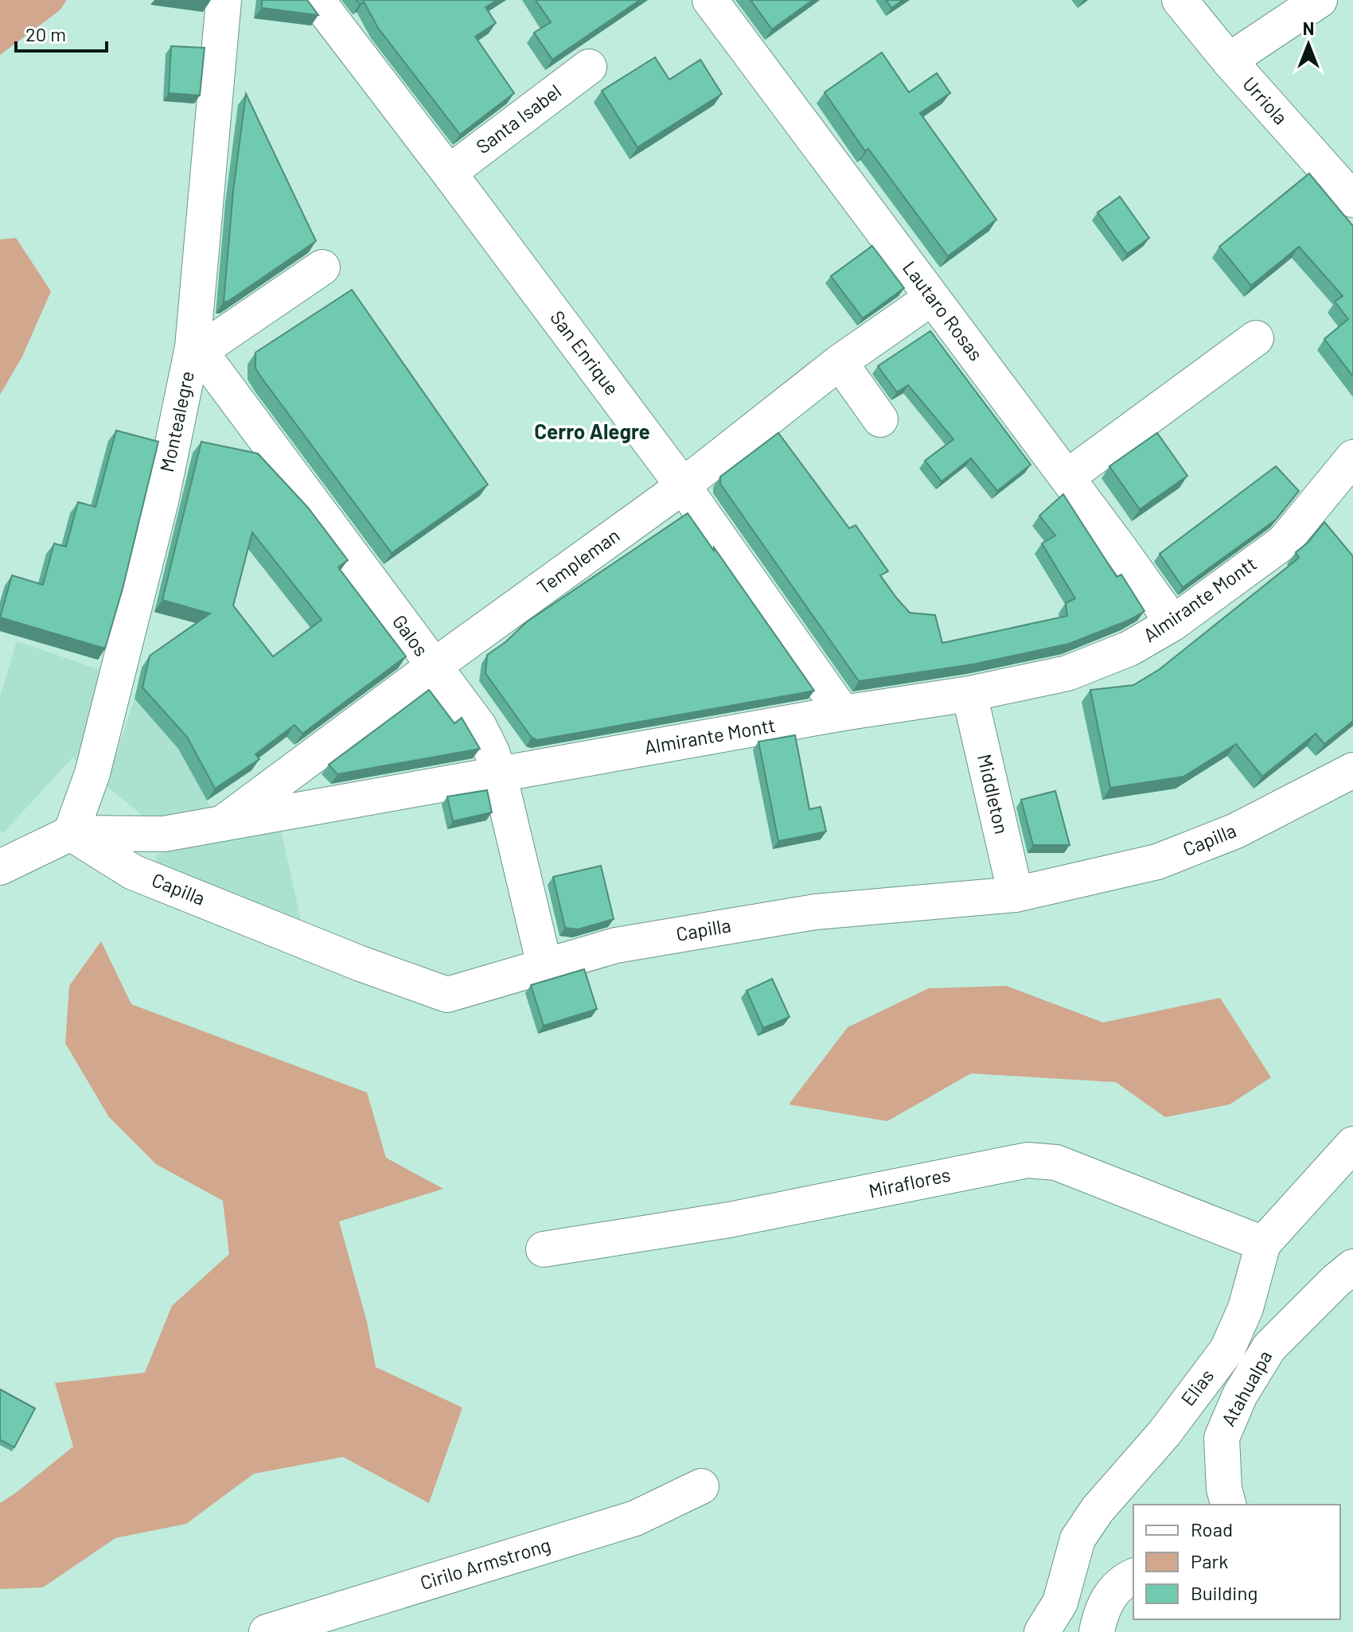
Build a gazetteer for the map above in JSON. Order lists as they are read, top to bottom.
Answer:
{
  "streets": {
    "street": [
      "Urriola",
      "Santa Isabel",
      "Lautaro Rosas",
      "San Enrique",
      "Montealegre",
      "Templeman",
      "Almirante Montt",
      "Galos",
      "Middleton",
      "Capilla",
      "Miraflores",
      "Elias",
      "Atahualpa",
      "Cirilo Armstrong"
    ]
  },
  "crossings": [
    ["Santa Isabel", "San Enrique"],
    ["Lautaro Rosas", "Templeman"],
    ["Lautaro Rosas", "Almirante Montt"],
    ["San Enrique", "Templeman"],
    ["San Enrique", "Almirante Montt"],
    ["Montealegre", "Almirante Montt"],
    ["Montealegre", "Galos"],
    ["Montealegre", "Capilla"],
    ["Templeman", "Almirante Montt"],
    ["Templeman", "Galos"],
    ["Almirante Montt", "Galos"],
    ["Almirante Montt", "Middleton"],
    ["Almirante Montt", "Capilla"],
    ["Galos", "Capilla"],
    ["Middleton", "Capilla"],
    ["Miraflores", "Elias"]
  ],
  "districts": ["Cerro Alegre"],
  "legend": ["Road", "Park", "Building"],
  "scale_bar": "20 m",
  "north": "top"
}
